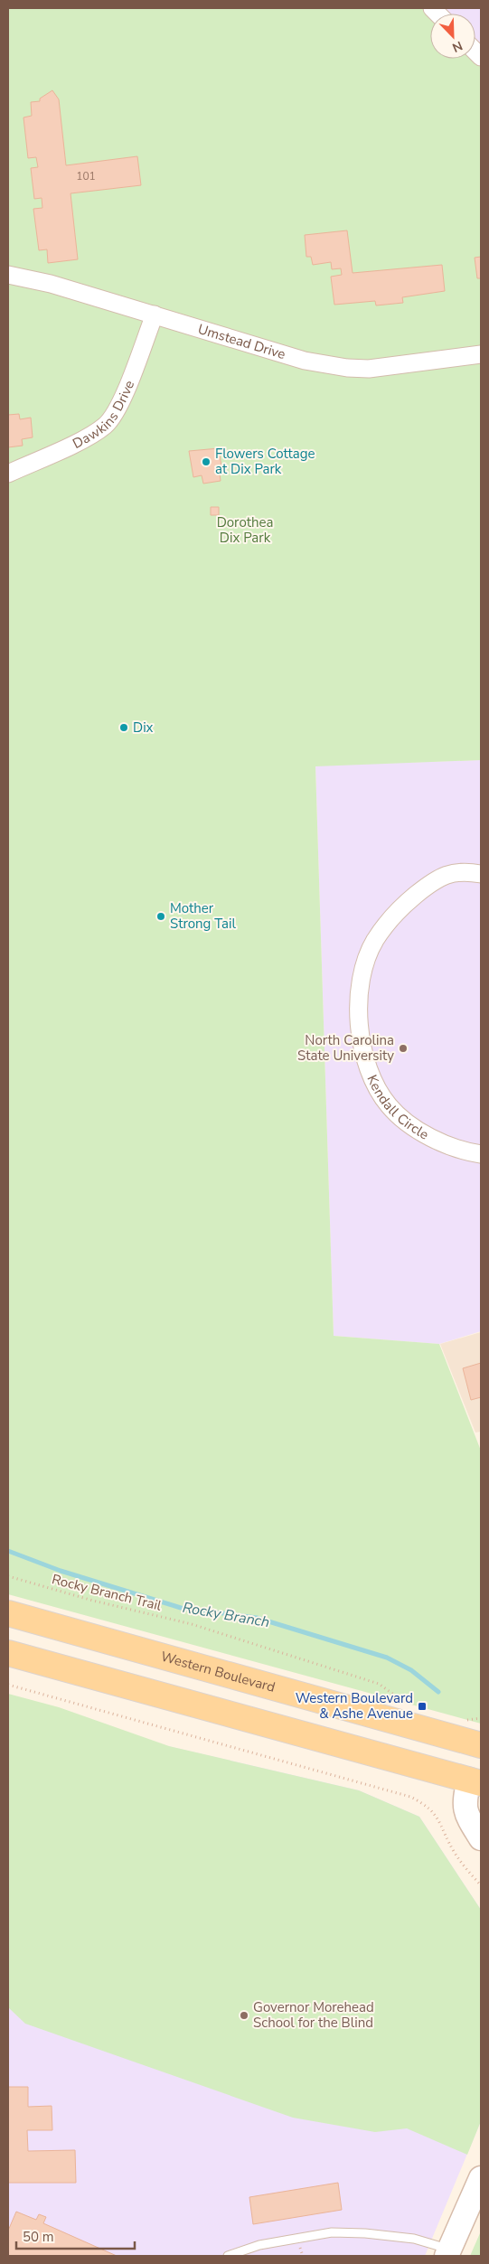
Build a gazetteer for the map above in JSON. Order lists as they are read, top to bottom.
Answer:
{
  "streets": {
    "main road": ["Western Boulevard"],
    "street": ["Umstead Drive", "Dawkins Drive", "Kendall Circle"],
    "path": ["Rocky Branch Trail"]
  },
  "crossings": [
    ["Umstead Drive", "Dawkins Drive"]
  ],
  "water": ["Rocky Branch"],
  "parks": ["Dorothea Dix Park"],
  "places": {
    "other": [
      "Flowers Cottage at Dix Park",
      "Dix",
      "Mother Strong Tail",
      "North Carolina State University",
      "Governor Morehead School for the Blind"
    ],
    "transit": ["Western Boulevard & Ashe Avenue"]
  },
  "house_numbers": ["101"],
  "scale_bar": "50 m",
  "north": "bottom right"
}
